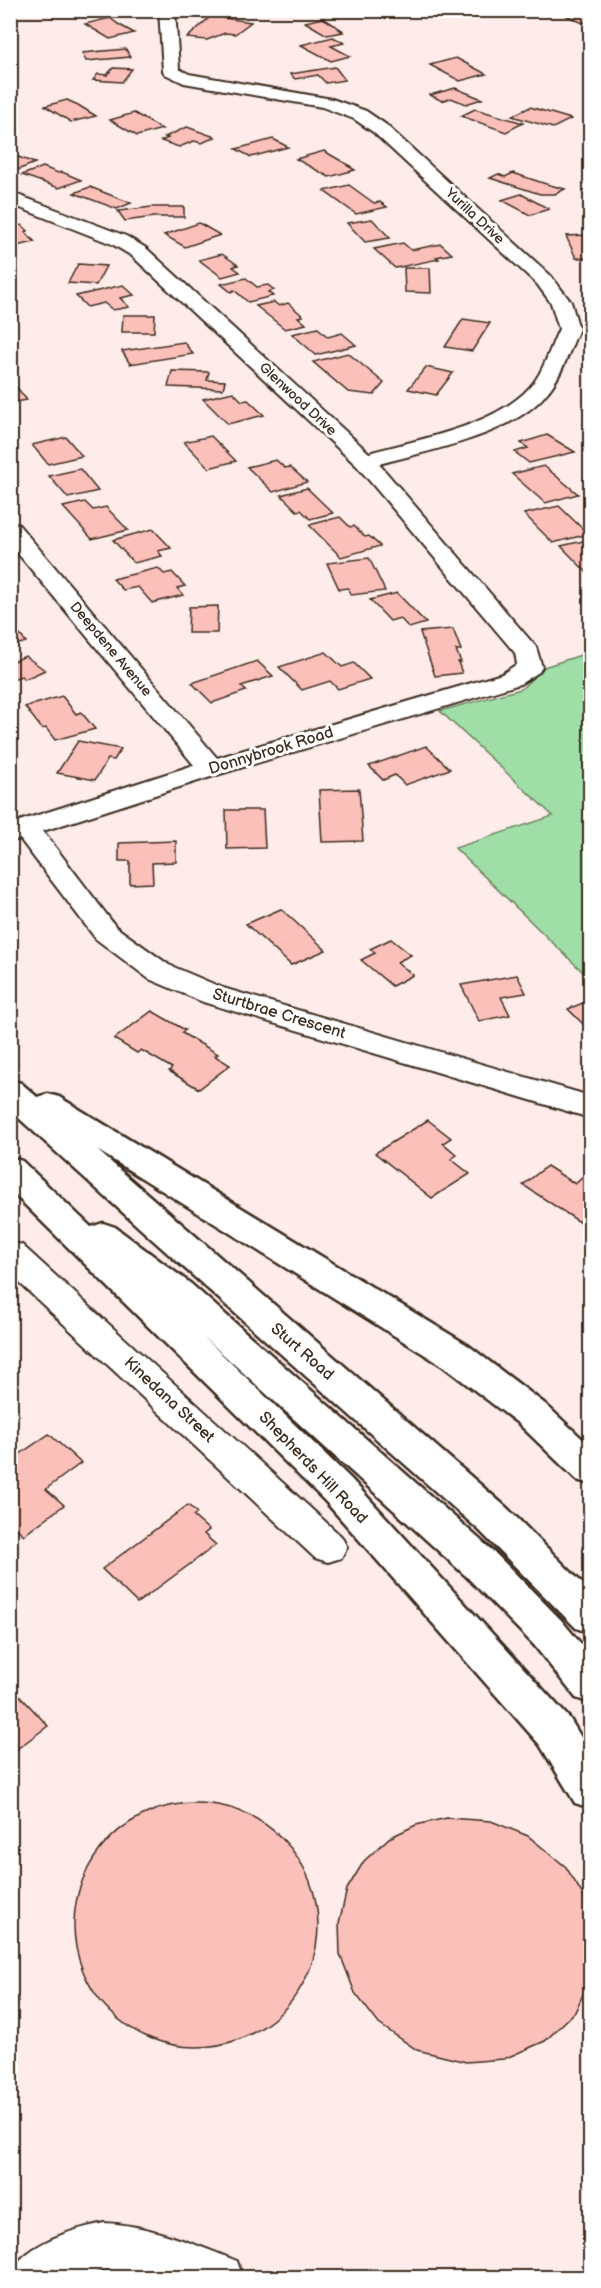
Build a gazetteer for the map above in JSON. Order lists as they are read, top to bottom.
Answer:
{
  "streets": {
    "main road": ["Sturt Road", "Shepherds Hill Road"],
    "street": [
      "Yurilla Drive",
      "Glenwood Drive",
      "Deepdene Avenue",
      "Donnybrook Road",
      "Sturtbrae Crescent",
      "Kinedana Street"
    ]
  },
  "crossings": [
    ["Yurilla Drive", "Glenwood Drive"],
    ["Glenwood Drive", "Donnybrook Road"],
    ["Deepdene Avenue", "Donnybrook Road"],
    ["Donnybrook Road", "Sturtbrae Crescent"]
  ]
}
